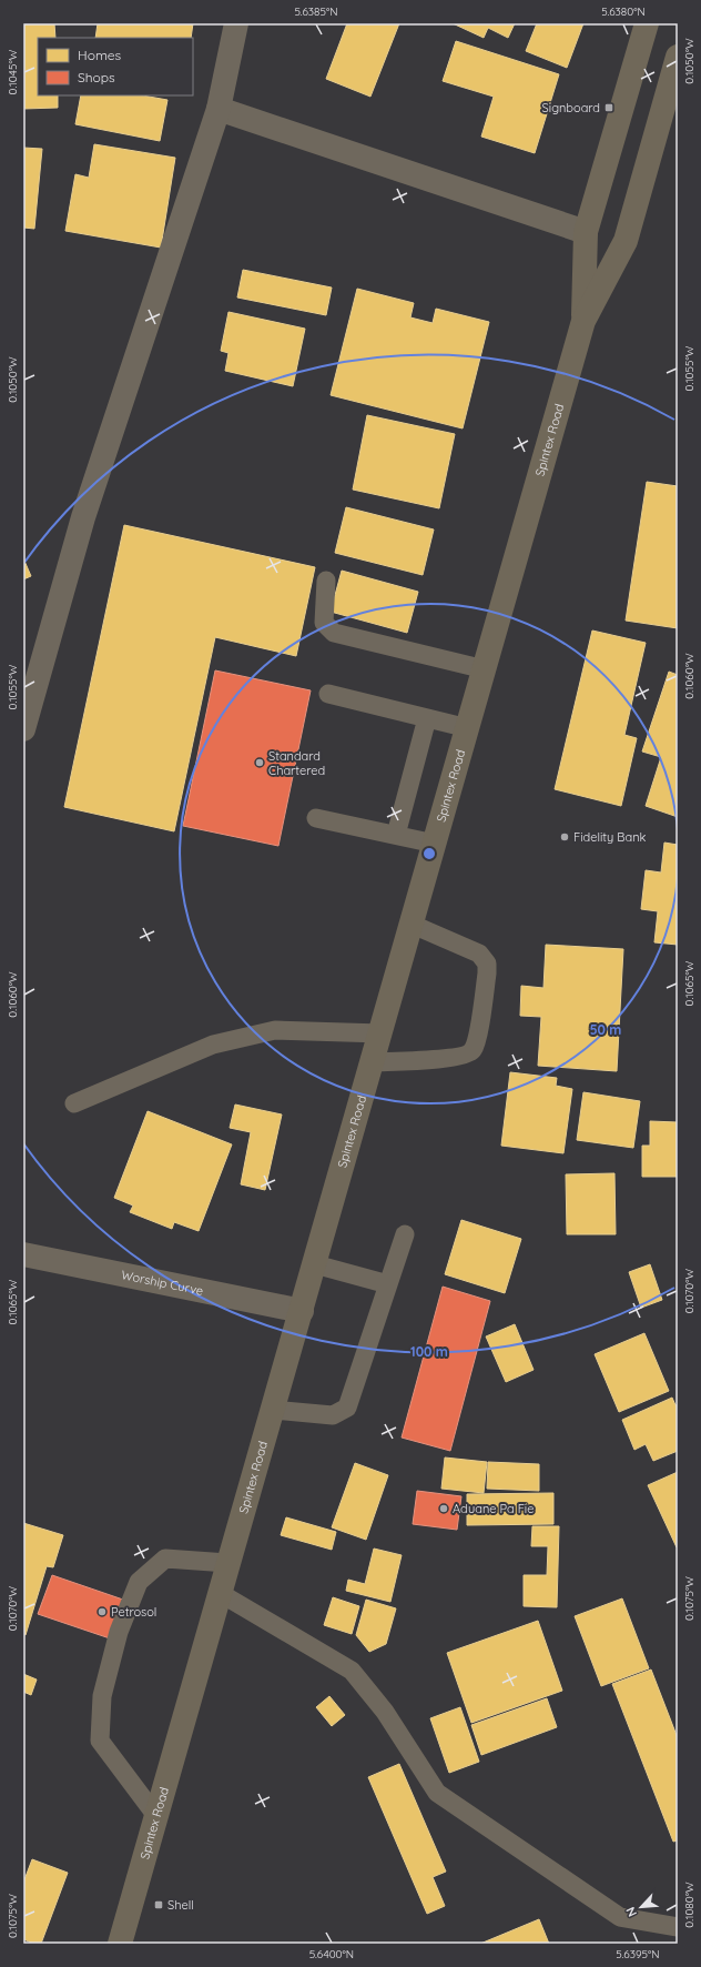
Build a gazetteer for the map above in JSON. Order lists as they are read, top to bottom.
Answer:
{
  "streets": {
    "main road": ["Spintex Road"],
    "street": ["Worship Curve"]
  },
  "crossings": [
    ["Spintex Road", "Worship Curve"]
  ],
  "places": {
    "transit": ["Signboard", "Shell"],
    "other": [
      "Standard Chartered",
      "Fidelity Bank",
      "Aduane Pa Fie",
      "Petrosol"
    ]
  },
  "legend": ["Homes", "Shops"],
  "north": "bottom left",
  "coordinates": [
    "5.6385°N",
    "5.6380°N",
    "0.1050°W",
    "0.1045°W",
    "0.1055°W",
    "0.1060°W",
    "0.1065°W",
    "0.1070°W",
    "0.1075°W",
    "0.1080°W",
    "5.6400°N",
    "5.6395°N"
  ],
  "rings": ["50 m", "100 m"]
}
